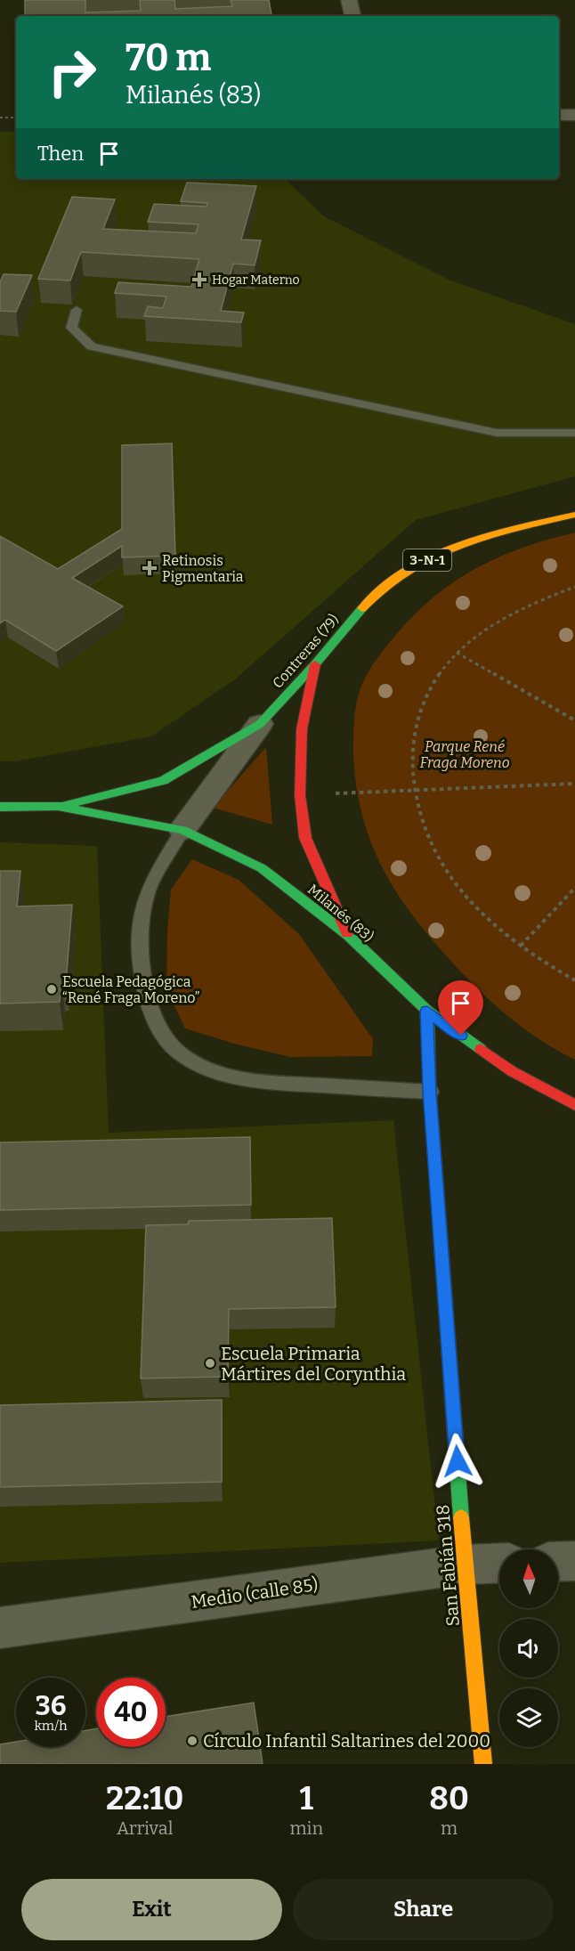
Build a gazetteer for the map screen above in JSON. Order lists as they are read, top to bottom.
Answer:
{
  "streets": {
    "main road": [
      "3-N-1",
      "Contreras (79)",
      "Milanés (83)",
      "San Fabián 318"
    ],
    "street": ["Medio (calle 85)"]
  },
  "crossings": [
    ["3-N-1", "Contreras (79)"],
    ["3-N-1", "Milanés (83)"],
    ["Contreras (79)", "Milanés (83)"],
    ["Milanés (83)", "San Fabián 318"],
    ["San Fabián 318", "Medio (calle 85)"]
  ],
  "parks": ["Parque René Fraga Moreno"],
  "places": {
    "health": ["Hogar Materno", "Retinosis Pigmentaria"],
    "other": ["Escuela Pedagógica “René Fraga Moreno”", "Escuela Primaria Mártires del Corynthia", "Círculo Infantil Saltarines del 2000"]
  },
  "north": "top",
  "page": {
    "turn": ["70 m", "Milanés (83)"],
    "then": "Then",
    "speed": "36 km/h",
    "limit": "40",
    "eta": [
      "22:10",
      "Arrival",
      "1",
      "min",
      "80",
      "m"
    ],
    "buttons": ["Exit", "Share"]
  }
}
